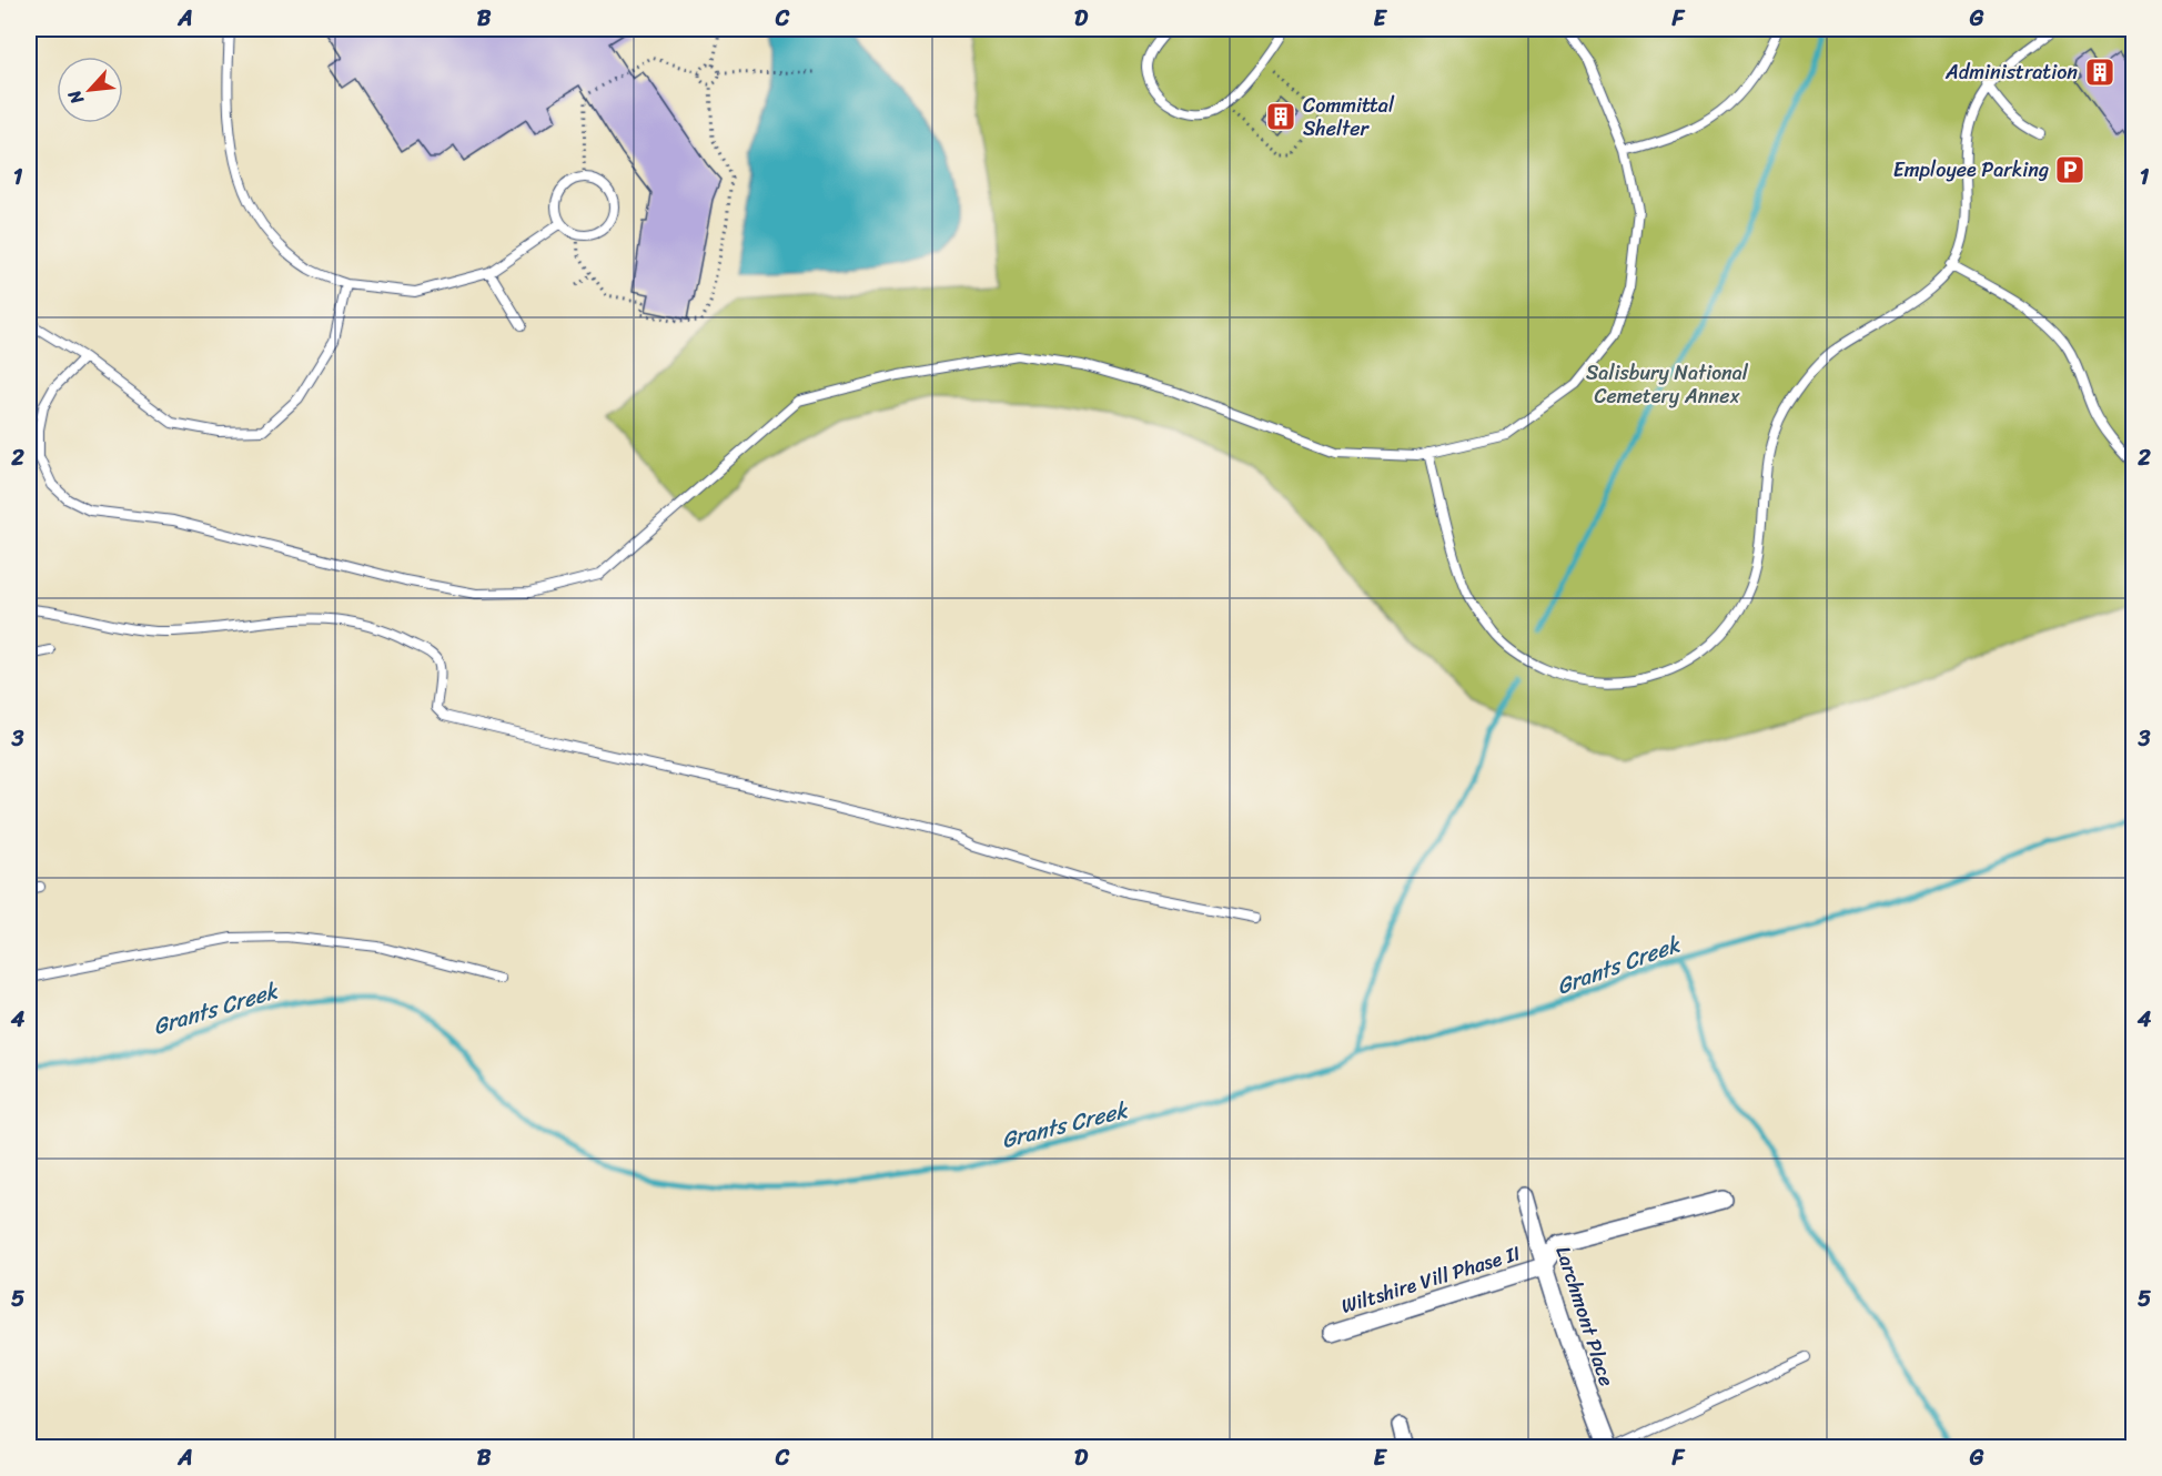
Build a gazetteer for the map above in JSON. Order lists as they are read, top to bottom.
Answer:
{
  "streets": {
    "street": ["Wiltshire Vill Phase II", "Larchmont Place"]
  },
  "crossings": [
    ["Wiltshire Vill Phase II", "Larchmont Place"]
  ],
  "water": ["Grants Creek"],
  "parks": ["Salisbury National Cemetery Annex"],
  "places": {
    "building": ["Administration", "Committal Shelter"],
    "parking": ["Employee Parking"]
  },
  "north": "bottom left",
  "grid": {
    "columns": [
      "A",
      "B",
      "C",
      "D",
      "E",
      "F",
      "G"
    ],
    "rows": [
      "1",
      "2",
      "3",
      "4",
      "5"
    ]
  }
}
